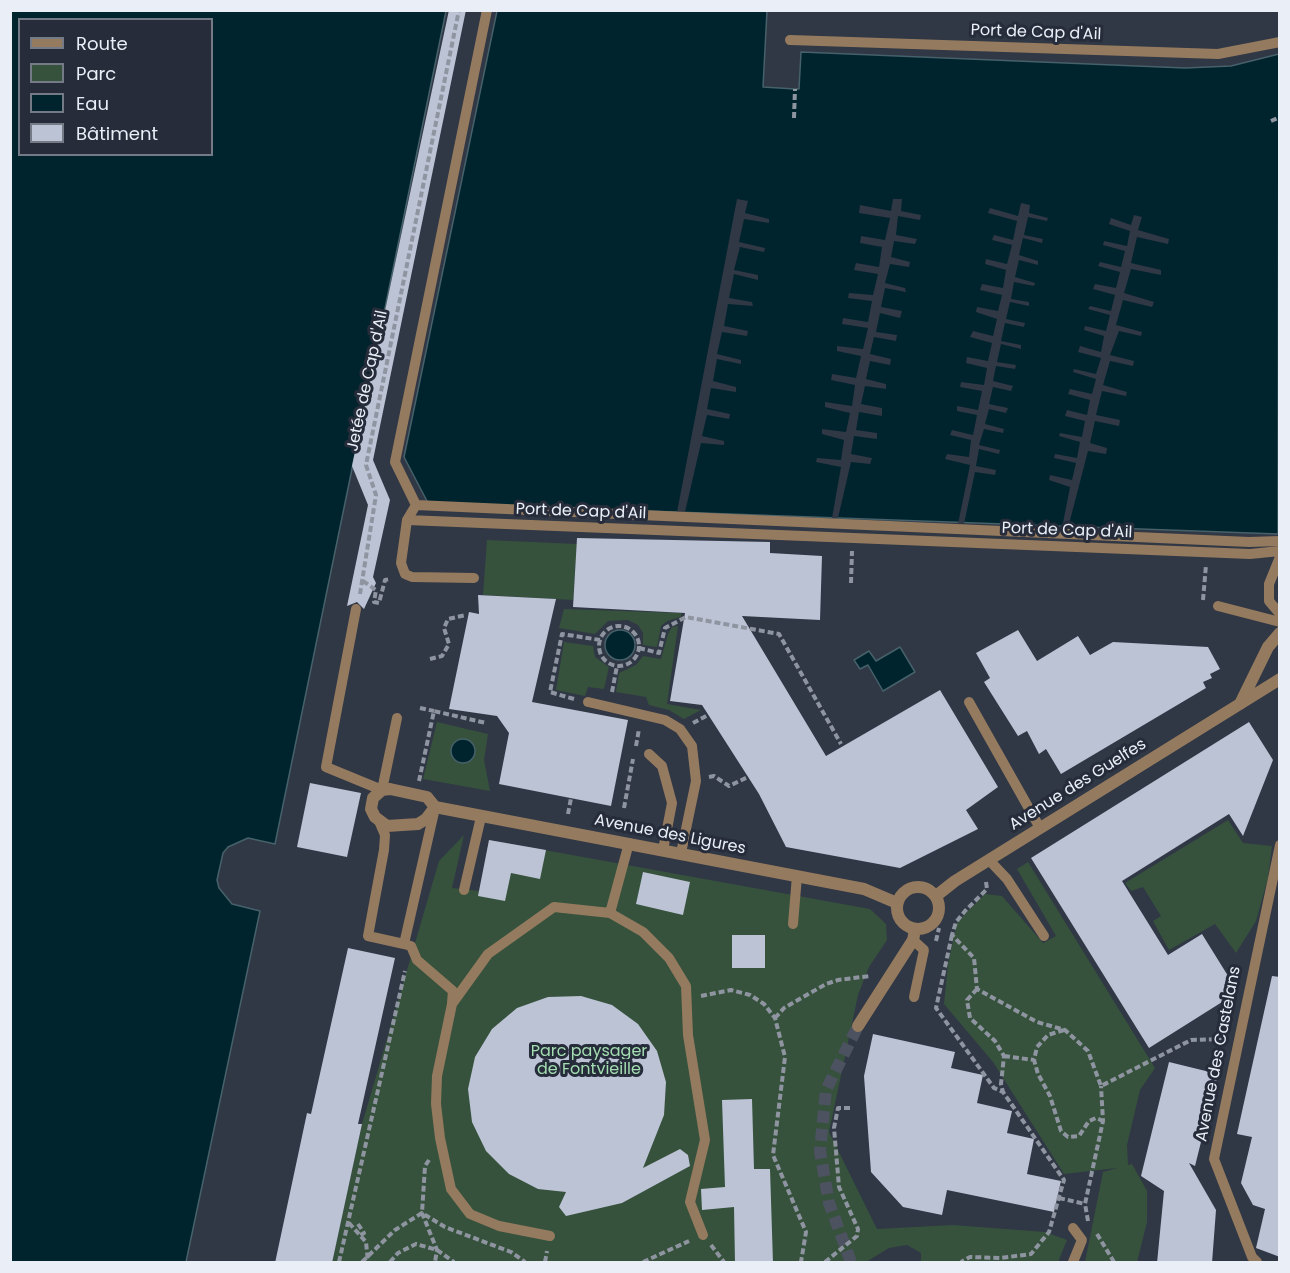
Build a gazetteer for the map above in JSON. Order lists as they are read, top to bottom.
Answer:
{
  "streets": {
    "street": ["Avenue des Guelfes", "Avenue des Ligures"],
    "lane": ["Port de Cap d'Ail", "Avenue des Castelans"],
    "path": ["Jetée de Cap d'Ail"]
  },
  "crossings": [
    ["Avenue des Guelfes", "Avenue des Ligures"]
  ],
  "parks": ["Parc paysager de Fontvieille"],
  "legend": [
    "Route",
    "Parc",
    "Eau",
    "Bâtiment"
  ]
}
